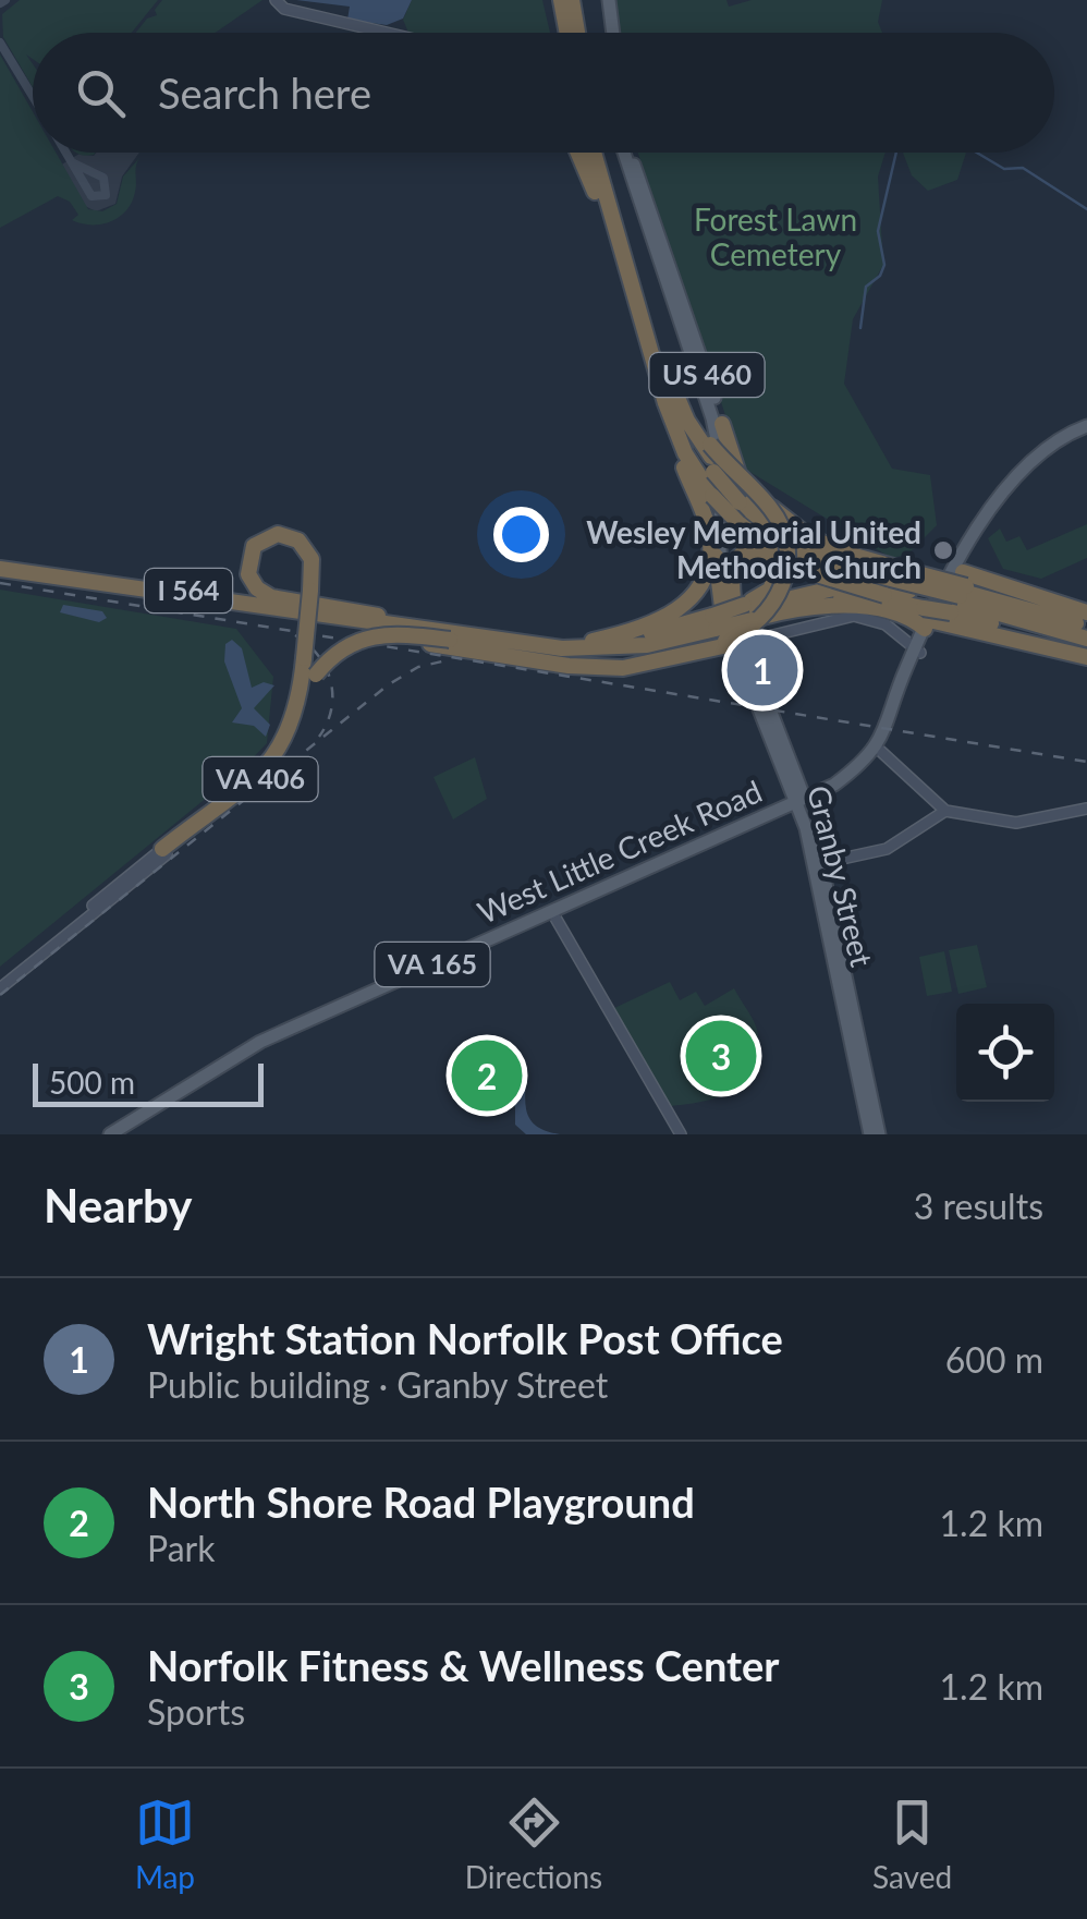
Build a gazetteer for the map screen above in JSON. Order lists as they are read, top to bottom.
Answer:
{
  "streets": {
    "highway": ["I 564", "VA 406"],
    "main road": [
      "US 460",
      "West Little Creek Road",
      "Granby Street",
      "VA 165"
    ]
  },
  "crossings": [
    ["I 564", "VA 406"],
    ["West Little Creek Road", "Granby Street"],
    ["West Little Creek Road", "VA 165"],
    ["Granby Street", "VA 165"]
  ],
  "parks": ["Forest Lawn Cemetery"],
  "places": ["Wesley Memorial United Methodist Church"],
  "scale_bar": "500 m",
  "page": {
    "search": "Search here",
    "pins": ["1", "3", "2"],
    "scale": "500 m",
    "heading": ["Nearby", "3 results"],
    "list": [
      {
        "mark": "1",
        "name": "Wright Station Norfolk Post Office",
        "note": "Public building · Granby Street",
        "value": "600 m"
      },
      {
        "mark": "2",
        "name": "North Shore Road Playground",
        "note": "Park",
        "value": "1.2 km"
      },
      {
        "mark": "3",
        "name": "Norfolk Fitness & Wellness Center",
        "note": "Sports",
        "value": "1.2 km"
      }
    ],
    "nav": ["Map", "Directions", "Saved"]
  }
}
